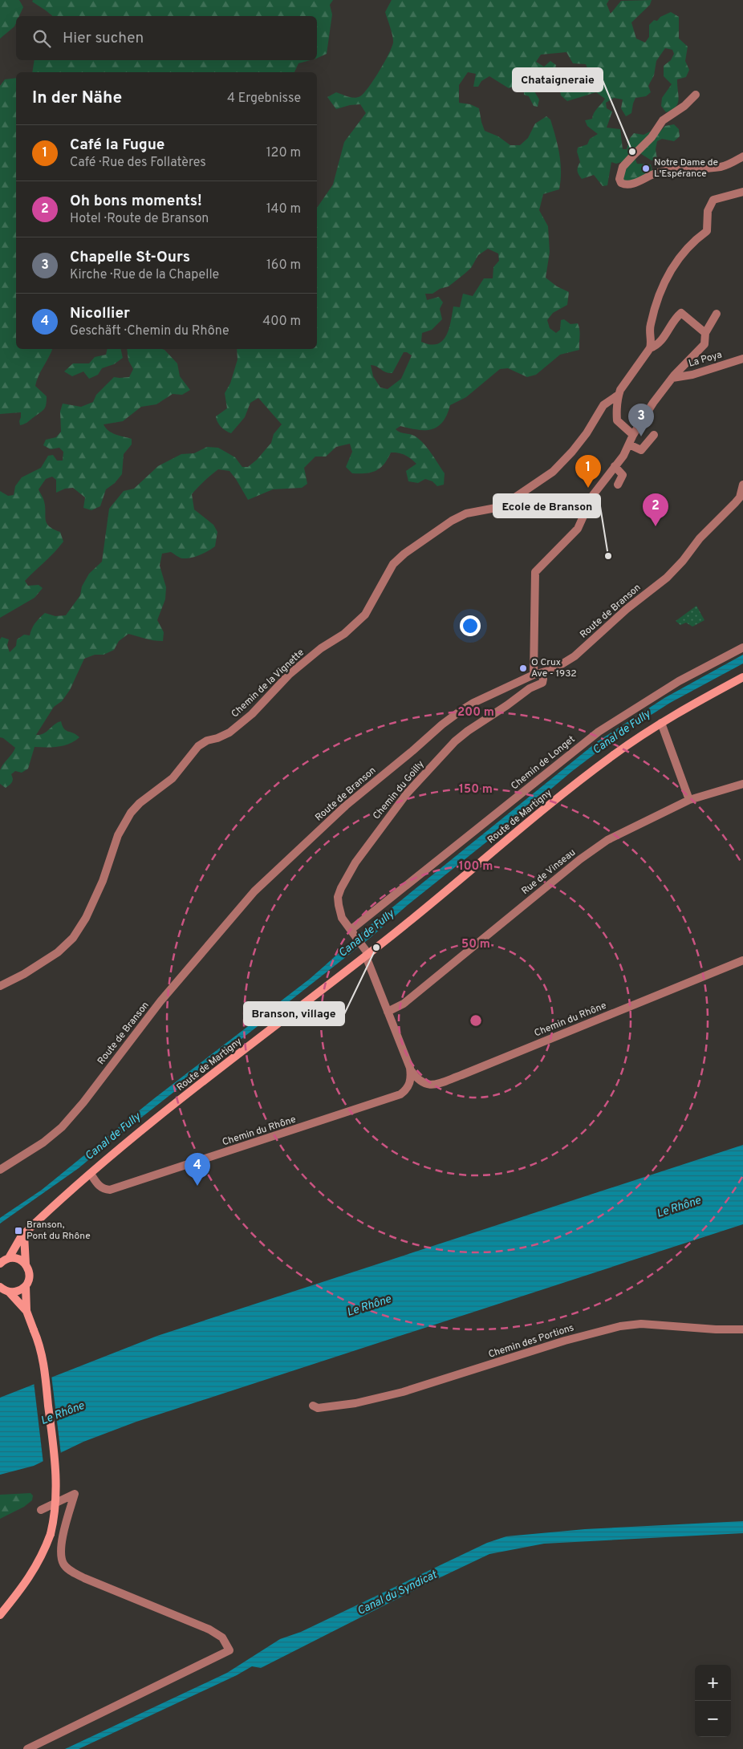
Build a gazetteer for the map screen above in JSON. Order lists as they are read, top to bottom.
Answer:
{
  "streets": {
    "main road": ["Route de Martigny"],
    "street": [
      "La Poya",
      "Route de Branson",
      "Chemin de la Vignette",
      "Chemin de Longet",
      "Chemin du Goilly",
      "Rue de Vinseau",
      "Chemin du Rhône",
      "Chemin des Portions"
    ]
  },
  "crossings": [
    ["Route de Branson", "Chemin du Goilly"],
    ["Chemin de Longet", "Chemin du Goilly"],
    ["Chemin du Goilly", "Route de Martigny"],
    ["Chemin du Goilly", "Rue de Vinseau"],
    ["Chemin du Goilly", "Chemin du Rhône"],
    ["Route de Martigny", "Chemin du Rhône"]
  ],
  "water": ["Canal de Fully", "Le Rhône", "Canal du Syndicat"],
  "places": {
    "other": [
      "Chataigneraie",
      "Notre Dame de L'Espérance",
      "Ecole de Branson",
      "O Crux Ave - 1932",
      "Branson, village"
    ],
    "transit": ["Branson, Pont du Rhône"]
  },
  "page": {
    "search": "Hier suchen",
    "heading": ["In der Nähe", "4 Ergebnisse"],
    "list": [
      {
        "mark": "1",
        "name": "Café la Fugue",
        "note": "Café · Rue des Follatères",
        "value": "120 m"
      },
      {
        "mark": "2",
        "name": "Oh bons moments!",
        "note": "Hotel · Route de Branson",
        "value": "140 m"
      },
      {
        "mark": "3",
        "name": "Chapelle St-Ours",
        "note": "Kirche · Rue de la Chapelle",
        "value": "160 m"
      },
      {
        "mark": "4",
        "name": "Nicollier",
        "note": "Geschäft · Chemin du Rhône",
        "value": "400 m"
      }
    ],
    "pins": [
      "3",
      "1",
      "2",
      "4"
    ],
    "map_buttons": ["+", "−"]
  },
  "rings": [
    "200 m",
    "150 m",
    "100 m",
    "50 m"
  ]
}
